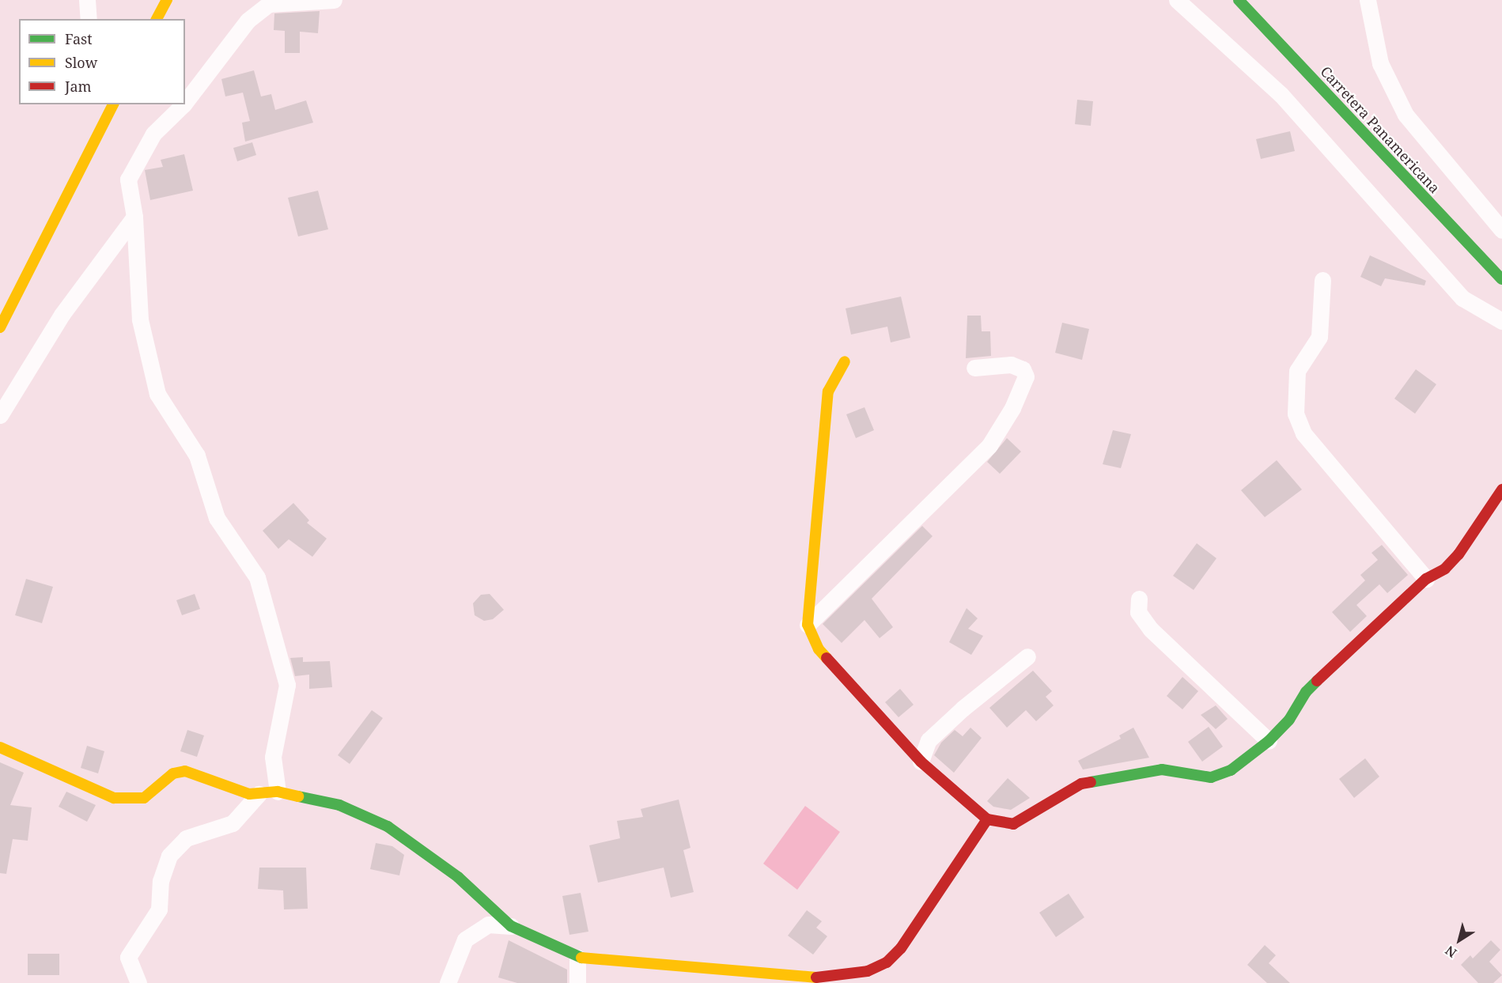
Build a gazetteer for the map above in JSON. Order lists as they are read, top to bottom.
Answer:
{
  "streets": {
    "main road": ["Carretera Panamericana"]
  },
  "legend": ["Fast", "Slow", "Jam"],
  "north": "bottom left"
}
